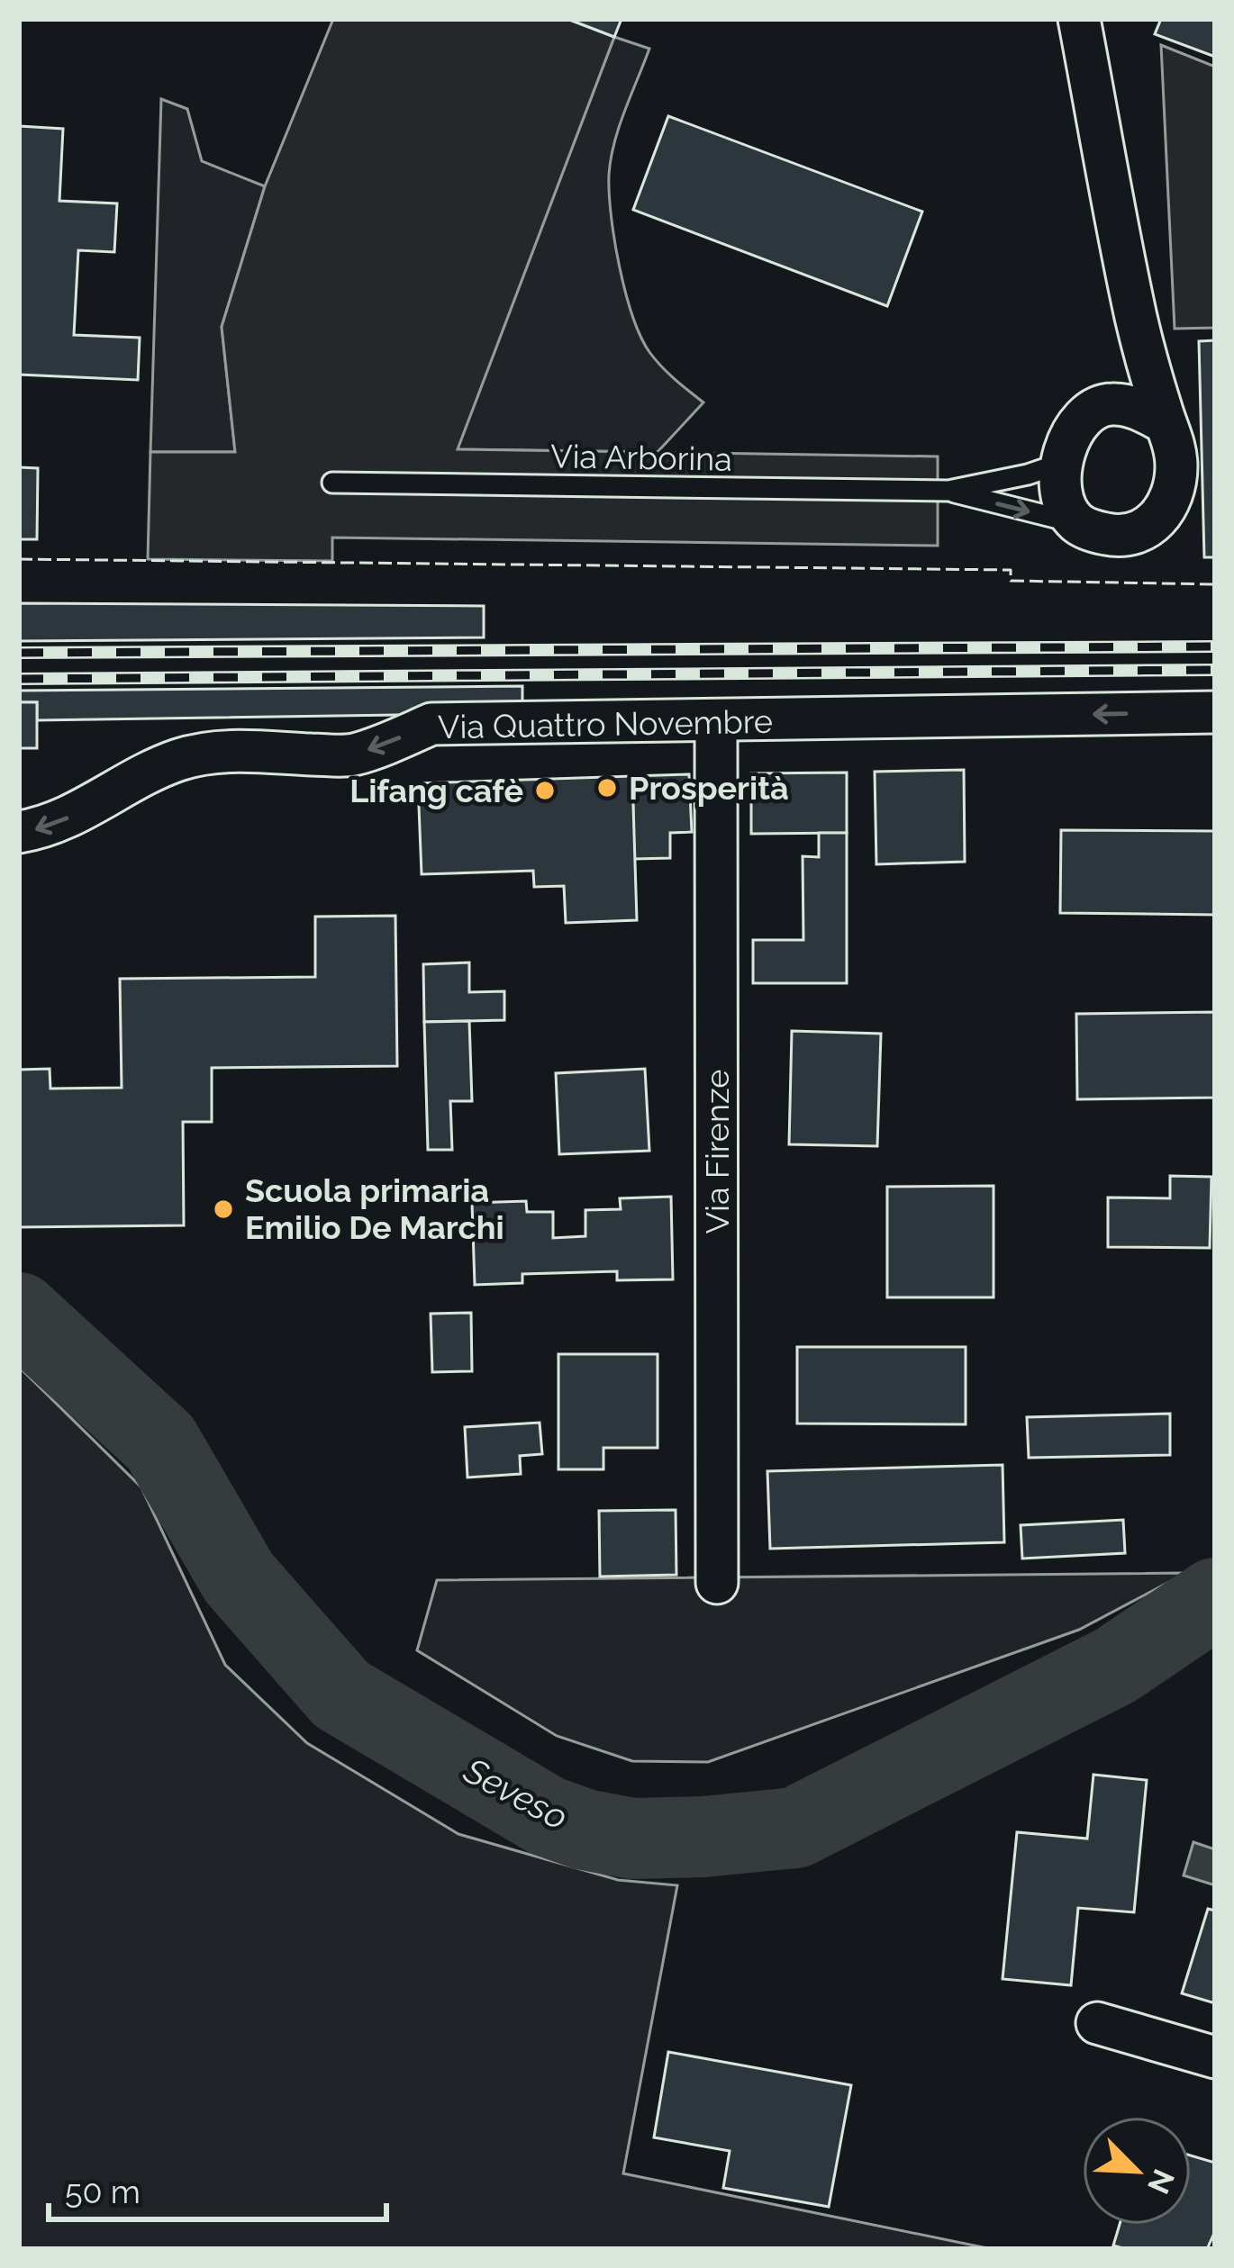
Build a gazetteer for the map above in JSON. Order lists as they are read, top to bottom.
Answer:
{
  "streets": {
    "street": ["Via Quattro Novembre", "Via Firenze"],
    "lane": ["Via Arborina"]
  },
  "crossings": [
    ["Via Quattro Novembre", "Via Firenze"]
  ],
  "one_way": ["Via Quattro Novembre"],
  "water": ["Seveso"],
  "places": ["Prosperità", "Lifang cafè", "Scuola primaria Emilio De Marchi"],
  "scale_bar": "50 m",
  "north": "bottom right"
}
